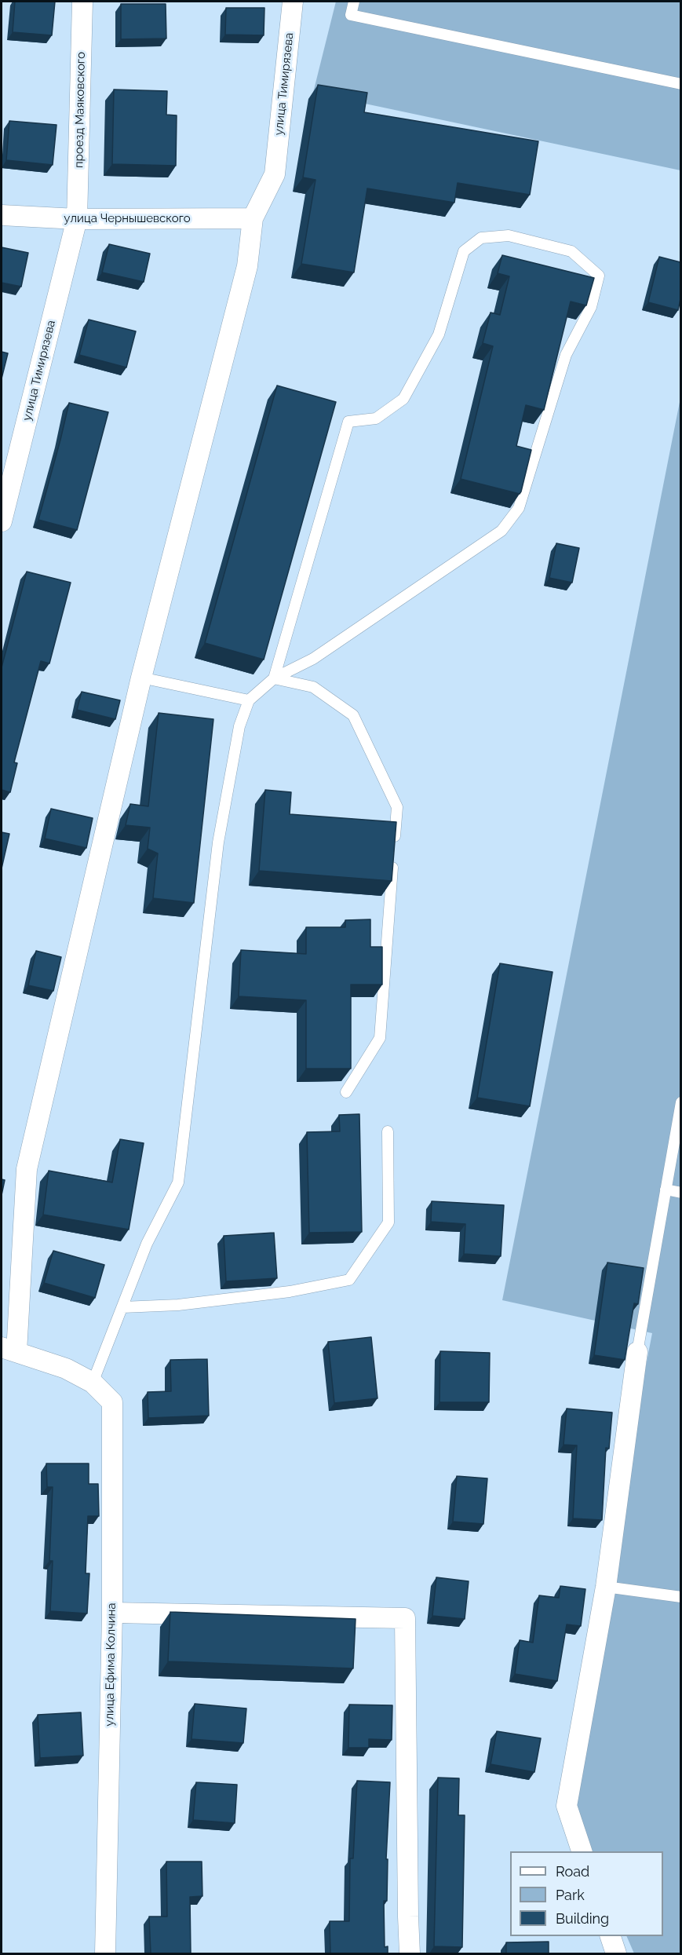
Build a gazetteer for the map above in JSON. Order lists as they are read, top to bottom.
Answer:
{
  "streets": {
    "street": [
      "улица Тимирязева",
      "проезд Маяковского",
      "улица Чернышевского",
      "улица Ефима Колчина"
    ]
  },
  "crossings": [
    ["улица Тимирязева", "проезд Маяковского"],
    ["улица Тимирязева", "улица Чернышевского"],
    ["проезд Маяковского", "улица Чернышевского"]
  ],
  "legend": ["Road", "Park", "Building"]
}
